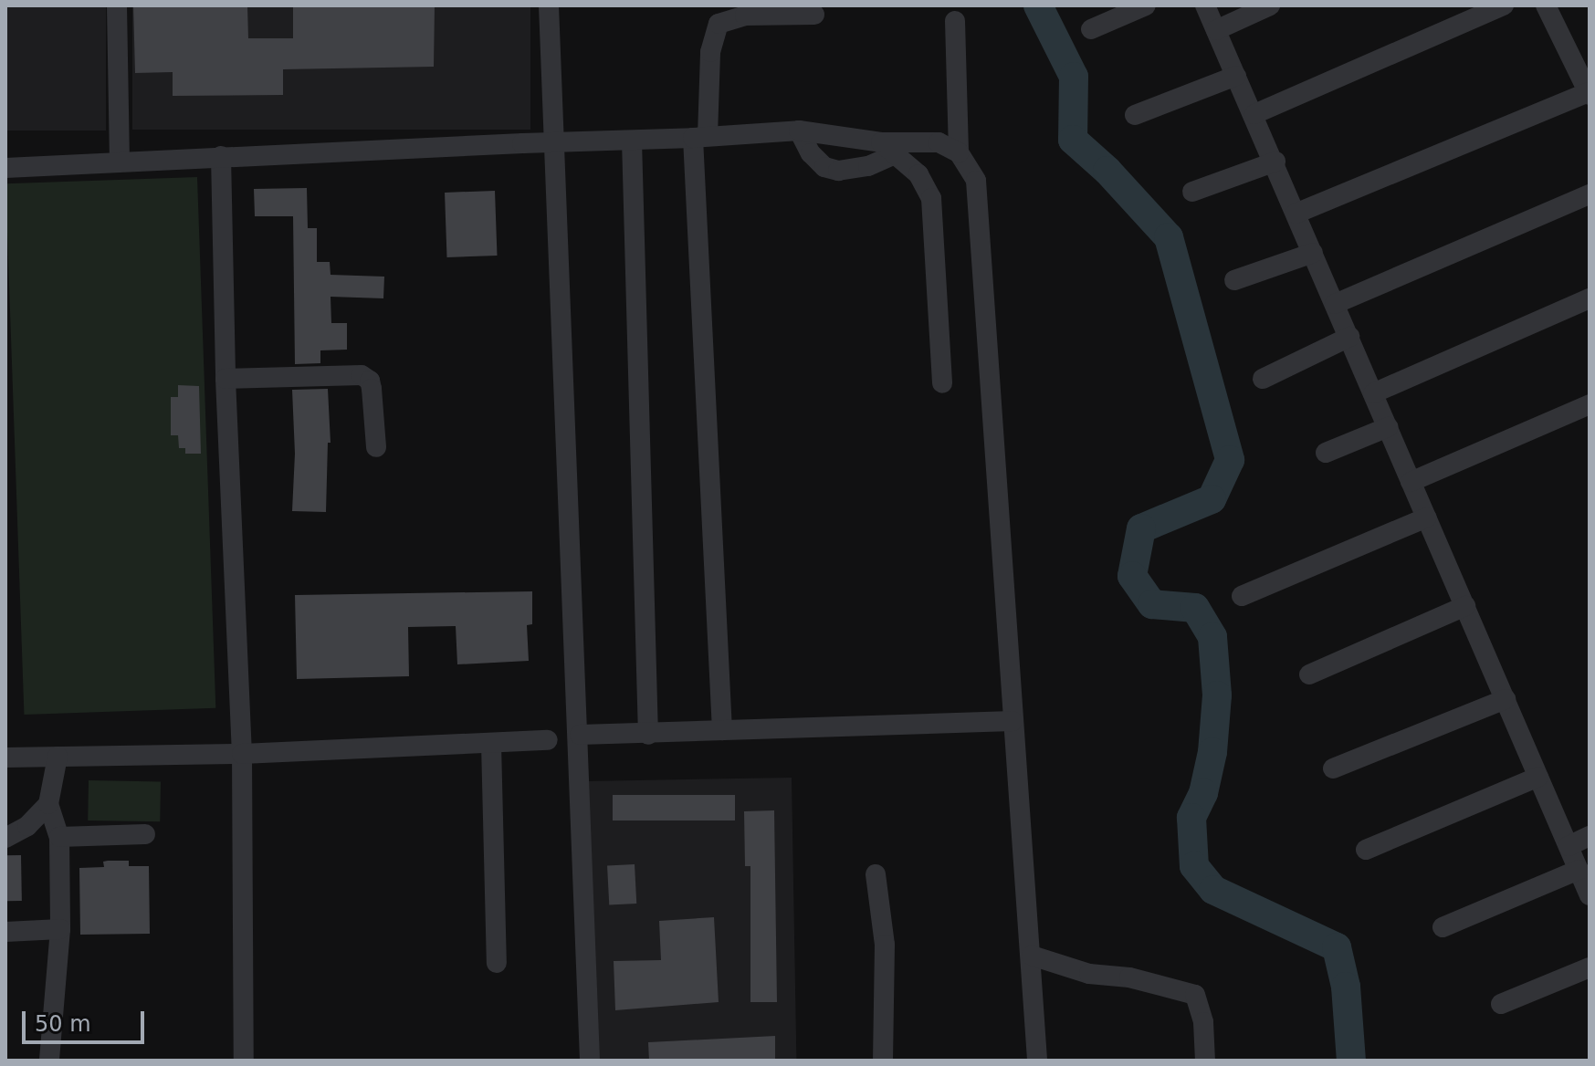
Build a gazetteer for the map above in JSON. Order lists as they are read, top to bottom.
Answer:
{
  "scale_bar": "50 m"
}
